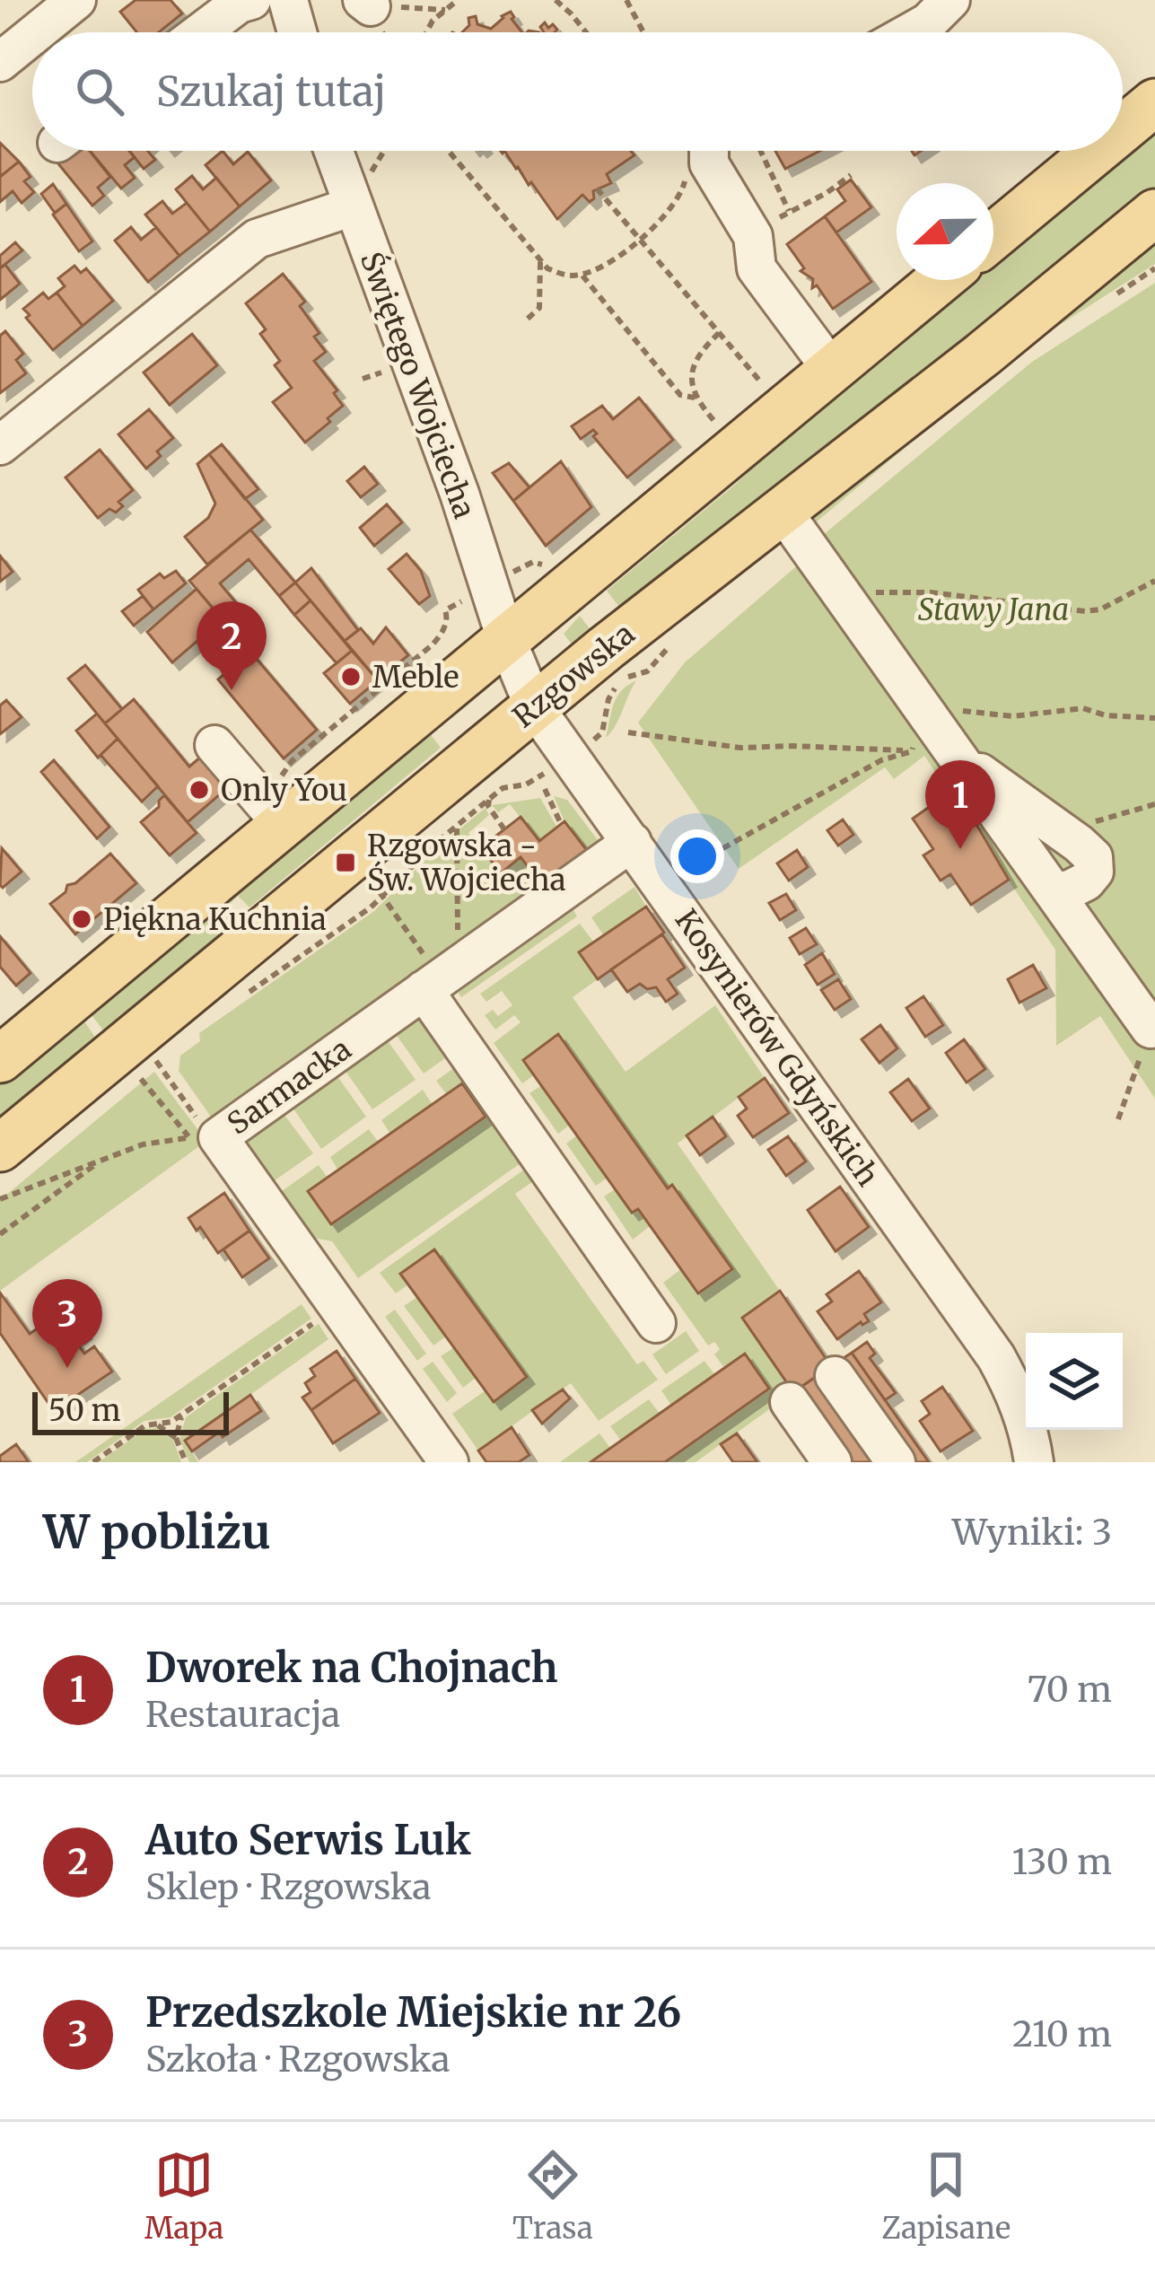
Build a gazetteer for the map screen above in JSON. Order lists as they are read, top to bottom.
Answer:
{
  "streets": {
    "main road": ["Rzgowska"],
    "street": ["Świętego Wojciecha", "Kosynierów Gdyńskich", "Sarmacka"]
  },
  "crossings": [
    ["Świętego Wojciecha", "Kosynierów Gdyńskich"],
    ["Rzgowska", "Kosynierów Gdyńskich"],
    ["Kosynierów Gdyńskich", "Sarmacka"]
  ],
  "parks": ["Stawy Jana"],
  "places": {
    "other": ["Meble", "Only You", "Piękna Kuchnia"],
    "transit": ["Rzgowska - Św. Wojciecha"]
  },
  "scale_bar": "50 m",
  "north": "left",
  "page": {
    "search": "Szukaj tutaj",
    "pins": ["2", "1", "3"],
    "scale": "50 m",
    "heading": ["W pobliżu", "Wyniki: 3"],
    "list": [
      {
        "mark": "1",
        "name": "Dworek na Chojnach",
        "note": "Restauracja",
        "value": "70 m"
      },
      {
        "mark": "2",
        "name": "Auto Serwis Luk",
        "note": "Sklep · Rzgowska",
        "value": "130 m"
      },
      {
        "mark": "3",
        "name": "Przedszkole Miejskie nr 26",
        "note": "Szkoła · Rzgowska",
        "value": "210 m"
      }
    ],
    "nav": ["Mapa", "Trasa", "Zapisane"]
  }
}
